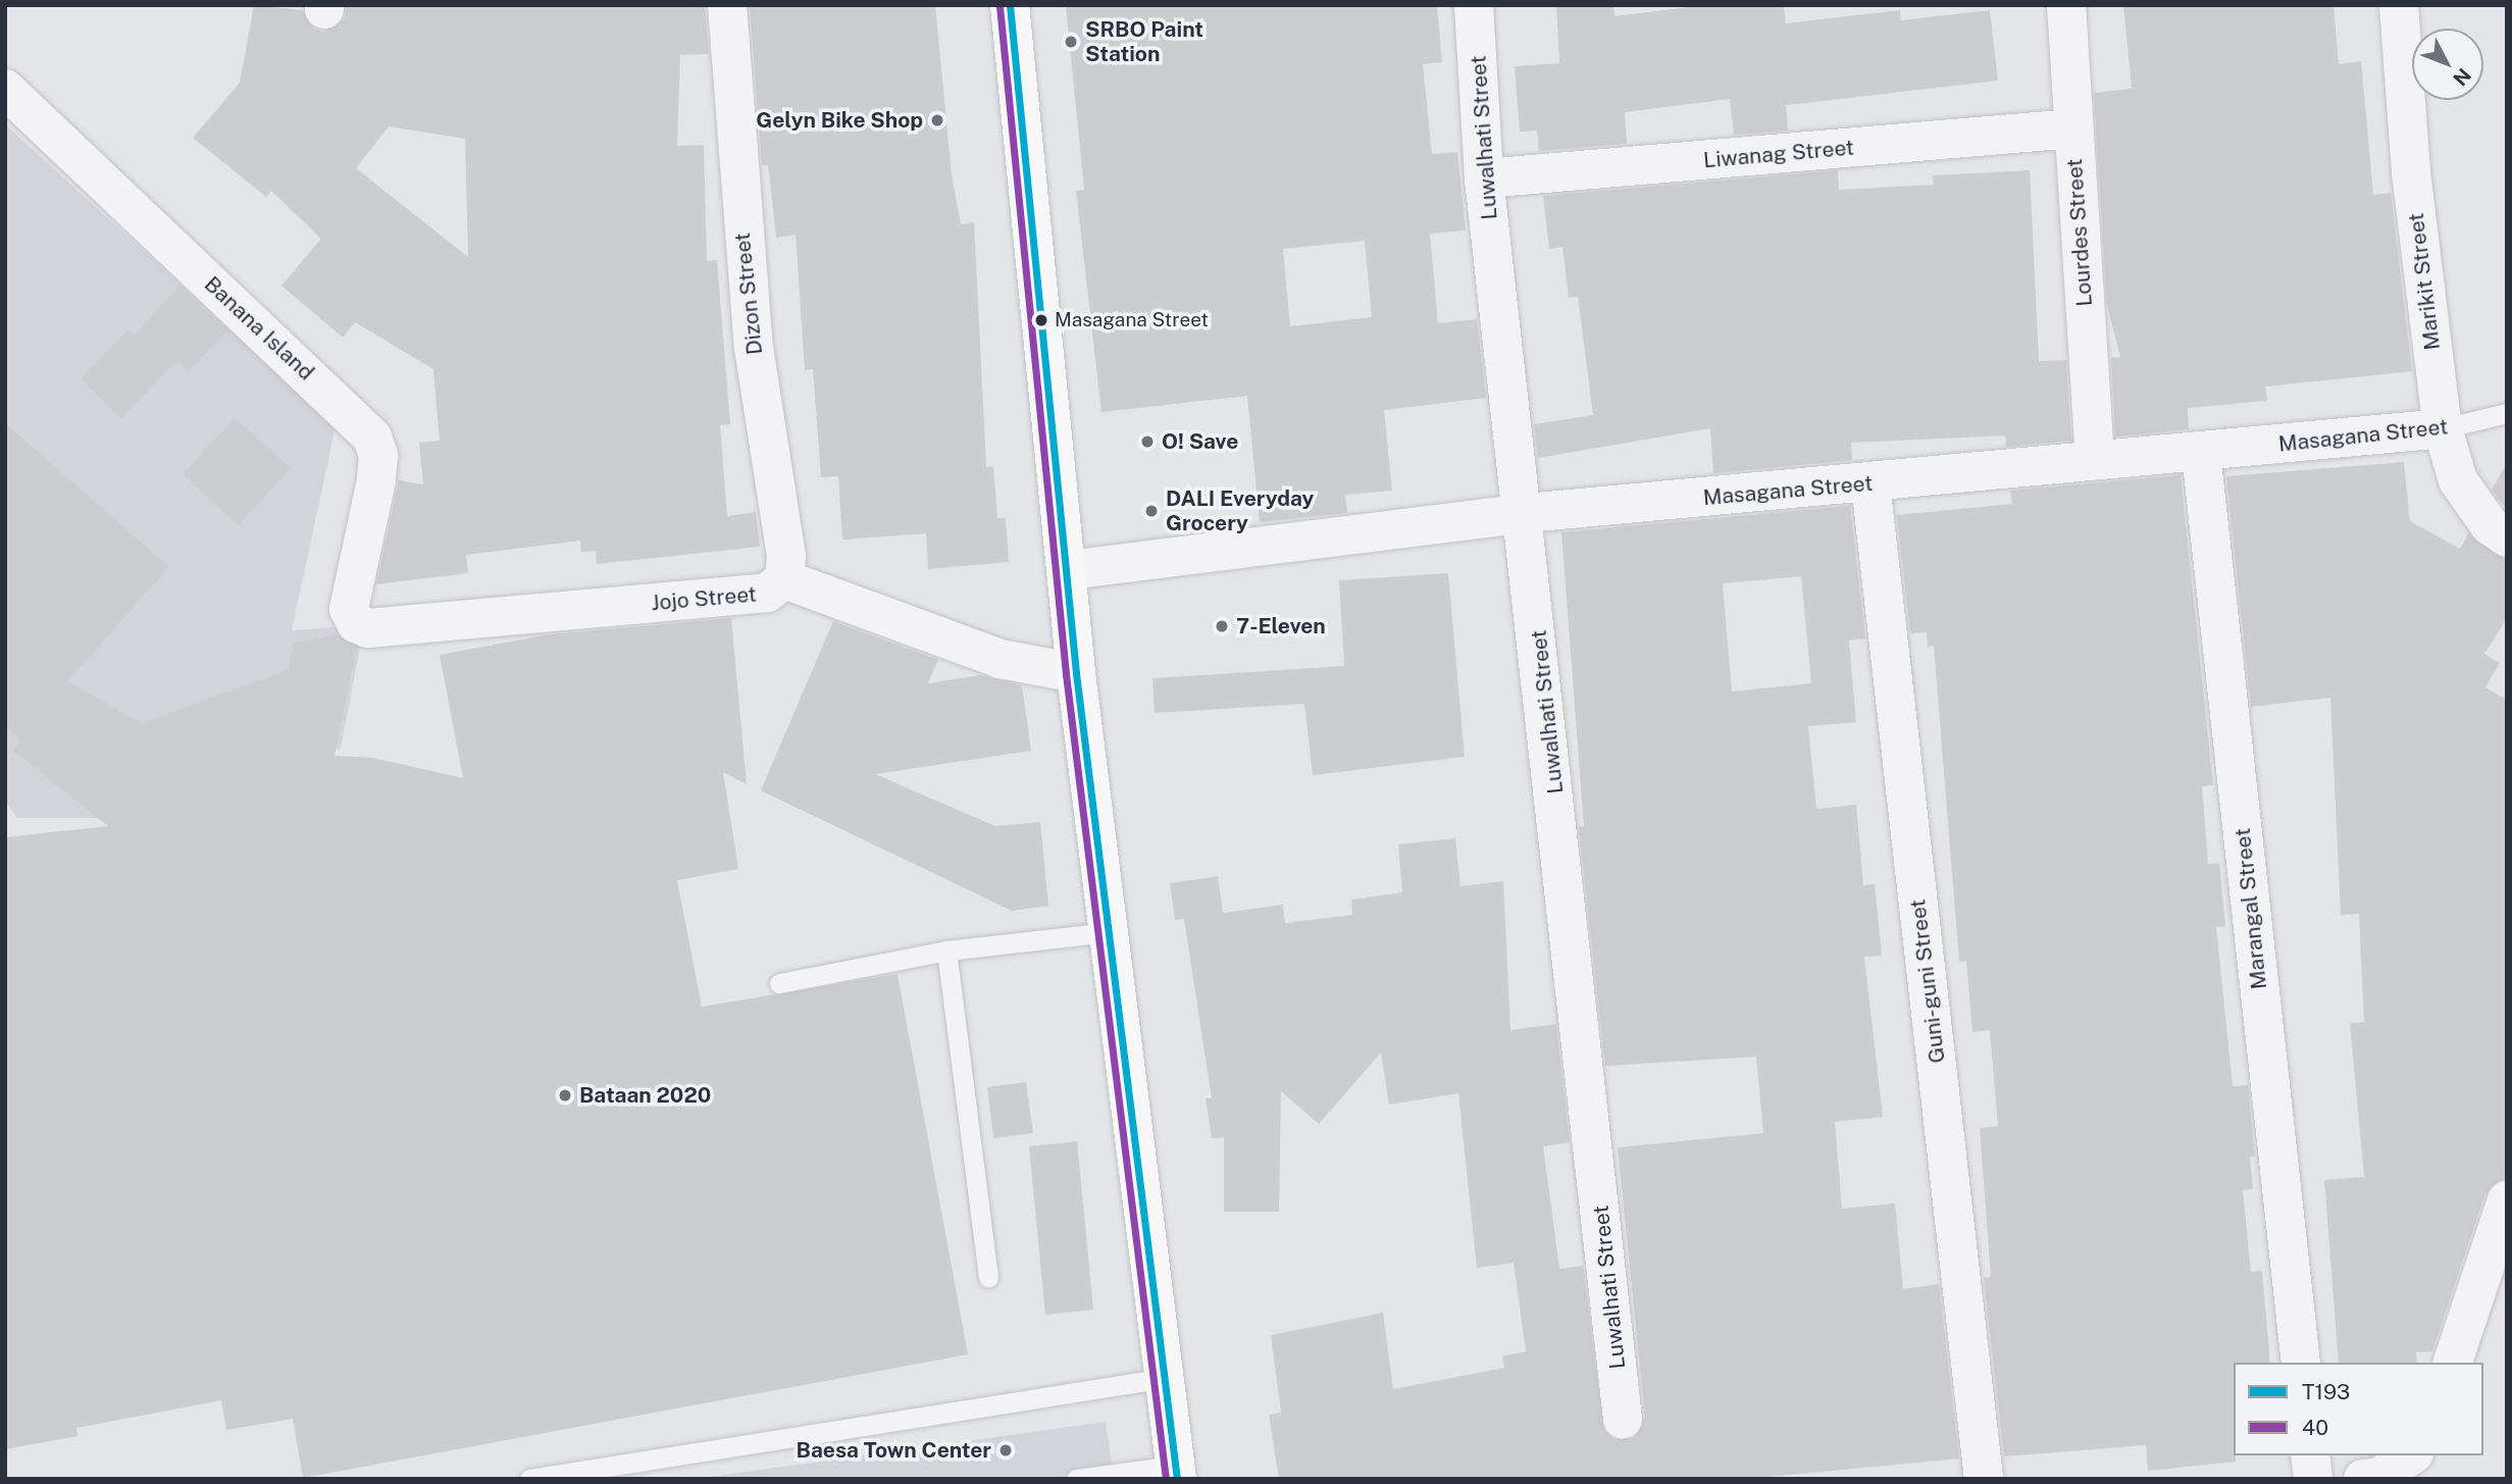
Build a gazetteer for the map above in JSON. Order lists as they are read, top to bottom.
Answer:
{
  "streets": {
    "street": [
      "Luwalhati Street",
      "Liwanag Street",
      "Lourdes Street",
      "Marikit Street",
      "Dizon Street",
      "Banana Island",
      "Masagana Street",
      "Jojo Street",
      "Marangal Street",
      "Guni-guni Street"
    ]
  },
  "crossings": [
    ["Luwalhati Street", "Liwanag Street"],
    ["Luwalhati Street", "Masagana Street"],
    ["Liwanag Street", "Lourdes Street"],
    ["Lourdes Street", "Masagana Street"],
    ["Marikit Street", "Masagana Street"],
    ["Dizon Street", "Jojo Street"],
    ["Banana Island", "Jojo Street"],
    ["Masagana Street", "Marangal Street"],
    ["Masagana Street", "Guni-guni Street"]
  ],
  "places": [
    "SRBO Paint Station",
    "Gelyn Bike Shop",
    "Masagana Street",
    "O! Save",
    "DALI Everyday Grocery",
    "7-Eleven",
    "Bataan 2020",
    "Baesa Town Center"
  ],
  "lines": ["transit line T193", "transit line 40"],
  "legend": ["T193", "40"],
  "north": "bottom right"
}
